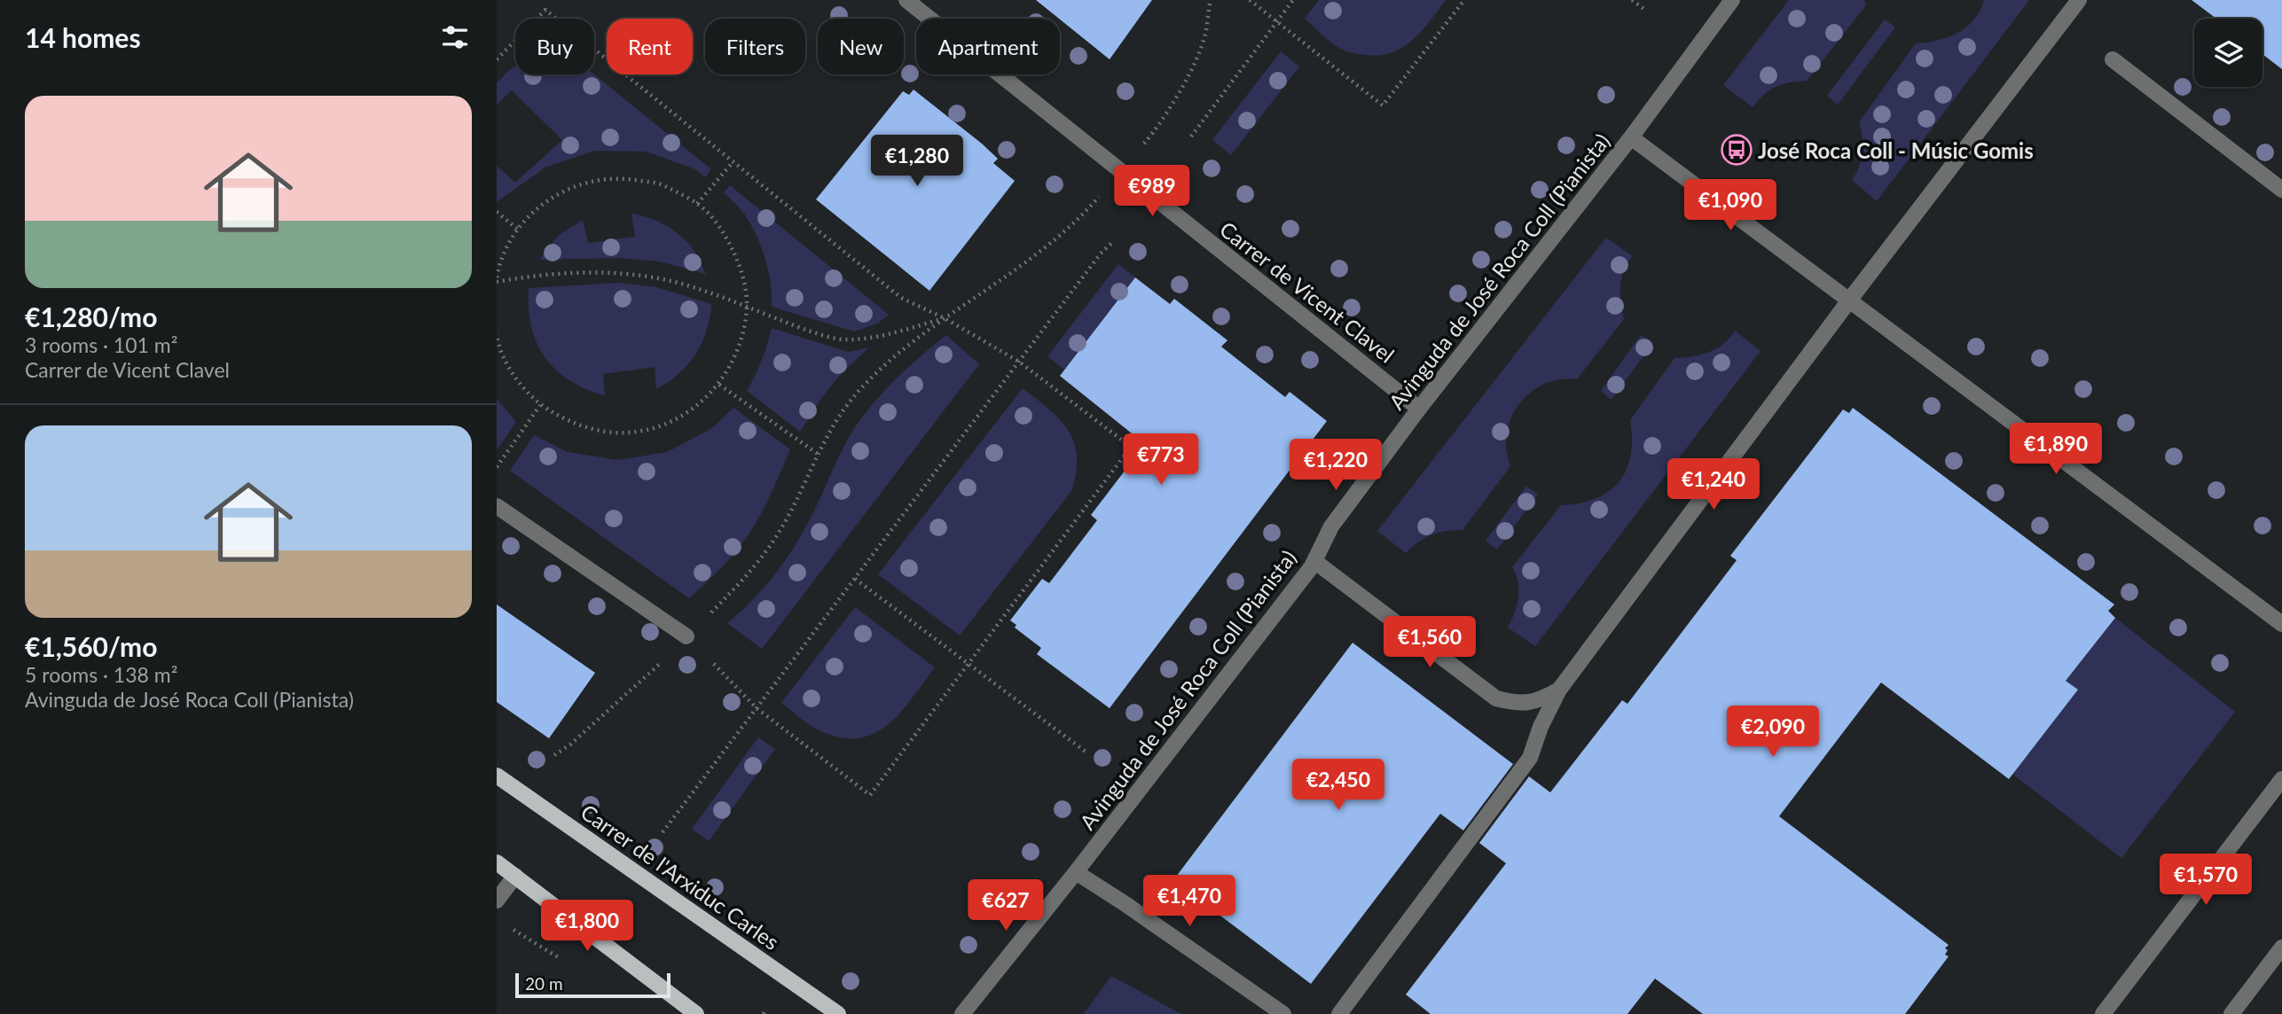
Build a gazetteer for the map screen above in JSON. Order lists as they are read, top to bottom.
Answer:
{
  "streets": {
    "main road": ["Carrer de l'Arxiduc Carles"],
    "street": ["Avinguda de José Roca Coll (Pianista)", "Carrer de Vicent Clavel"]
  },
  "crossings": [
    ["Avinguda de José Roca Coll (Pianista)", "Carrer de Vicent Clavel"]
  ],
  "places": {
    "bus stop": ["José Roca Coll - Músic Gomis"]
  },
  "scale_bar": "20 m",
  "page": {
    "heading": "14 homes",
    "chip": [
      "Buy",
      "Rent",
      "Filters",
      "New",
      "Apartment"
    ],
    "list": [
      {
        "name": "€1,280/mo",
        "note": "3 rooms · 101 m² · Carrer de Vicent Clavel"
      },
      {
        "name": "€1,560/mo",
        "note": "5 rooms · 138 m² · Avinguda de José Roca Coll (Pianista)"
      }
    ],
    "price": [
      "€1,280",
      "€989",
      "€1,090",
      "€1,890",
      "€773",
      "€1,220",
      "€1,240",
      "€1,560",
      "€2,090",
      "€2,450",
      "€1,570",
      "€1,470",
      "€627",
      "€1,800"
    ],
    "scale": "20 m"
  }
}
